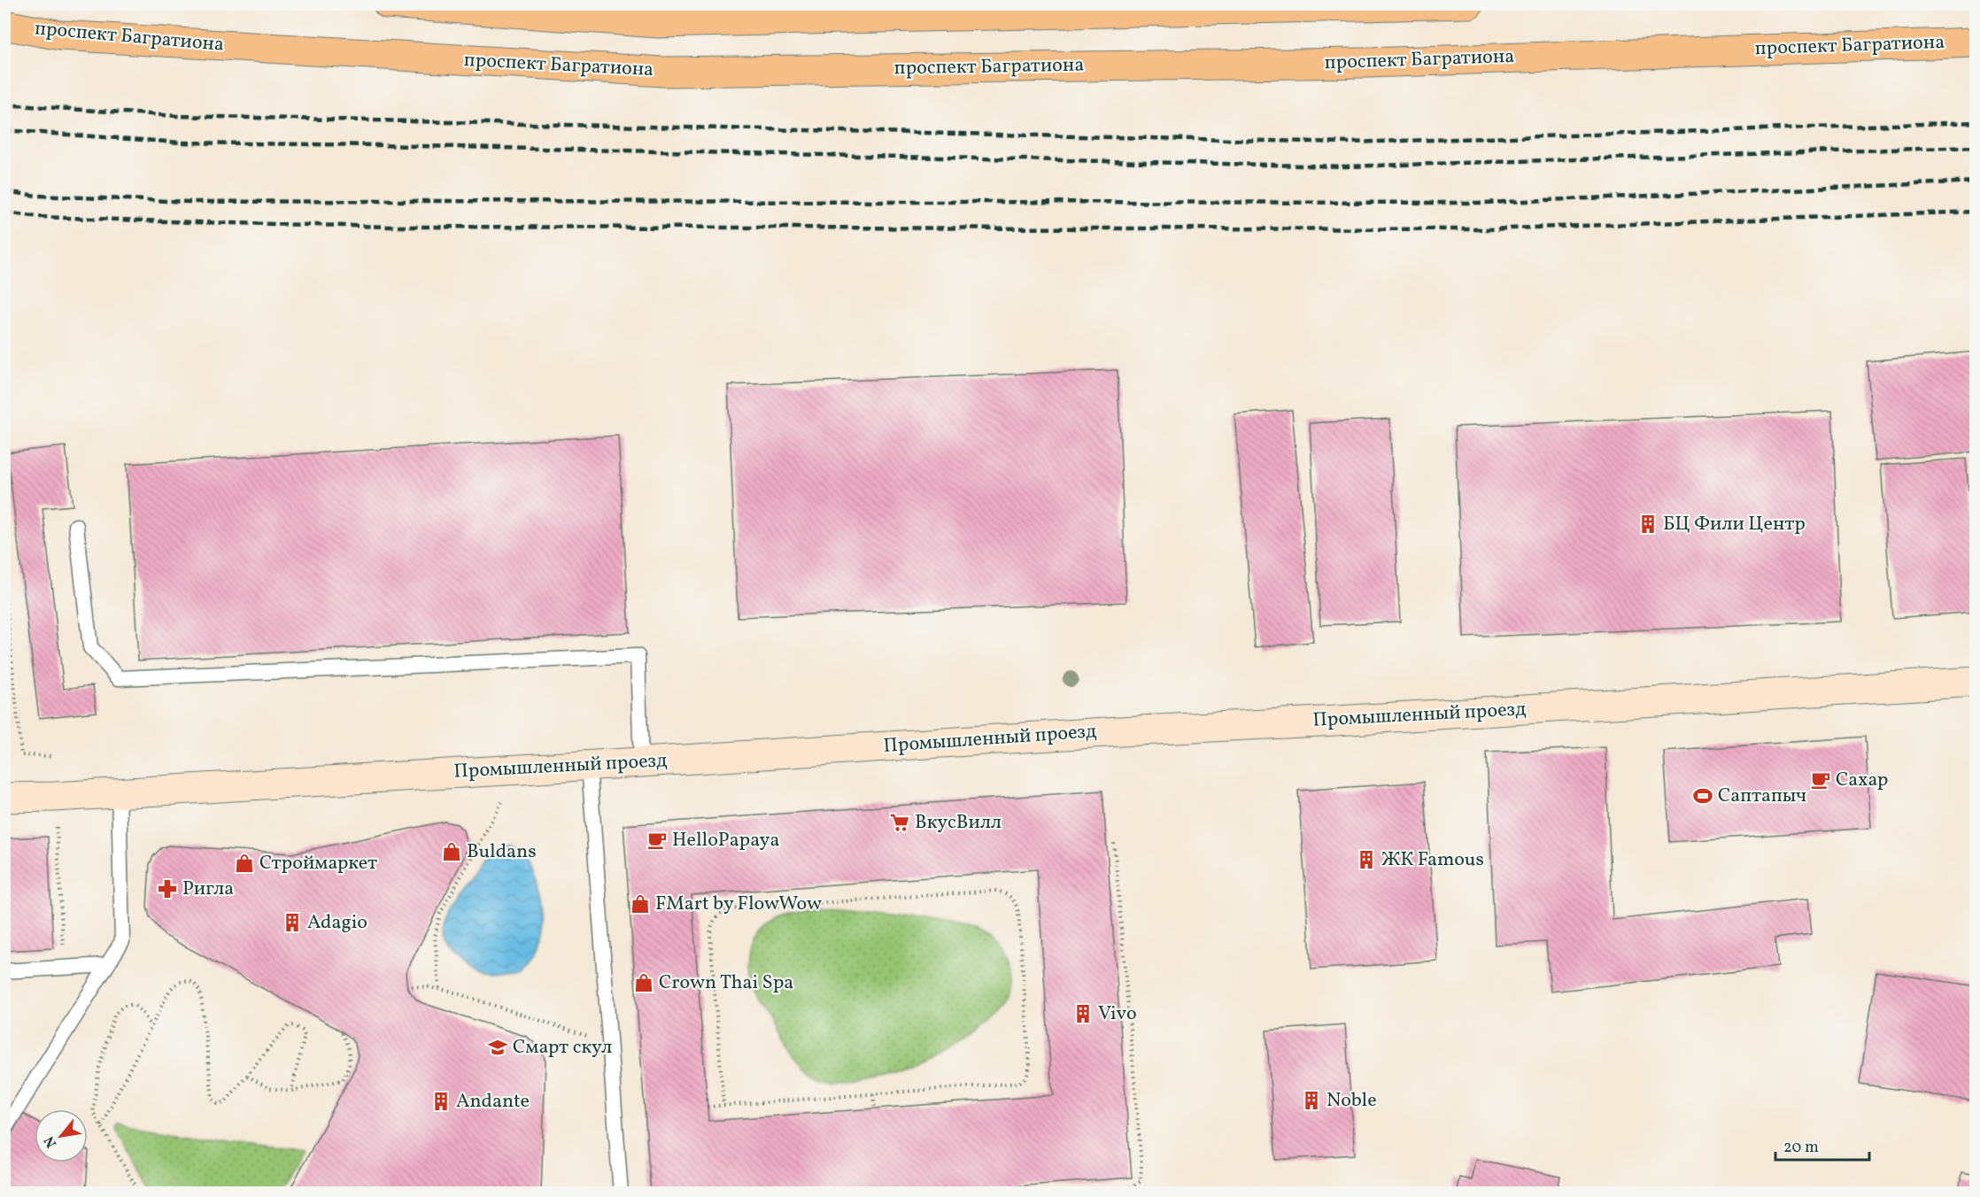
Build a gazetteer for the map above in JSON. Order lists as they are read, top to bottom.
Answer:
{
  "streets": {
    "main road": ["проспект Багратиона"],
    "street": ["Промышленный проезд"]
  },
  "places": {
    "building": [
      "БЦ Фили Центр",
      "ЖК Famous",
      "Adagio",
      "Vivo",
      "Noble",
      "Andante"
    ],
    "cafe": ["Сахар", "HelloPapaya"],
    "sports": ["Саптапыч"],
    "supermarket": ["ВкусВилл"],
    "shop": [
      "Buldans",
      "Строймаркет",
      "FMart by FlowWow",
      "Crown Thai Spa"
    ],
    "pharmacy": ["Ригла"],
    "school or university": ["Смарт скул"]
  },
  "scale_bar": "20 m",
  "north": "bottom left"
}
